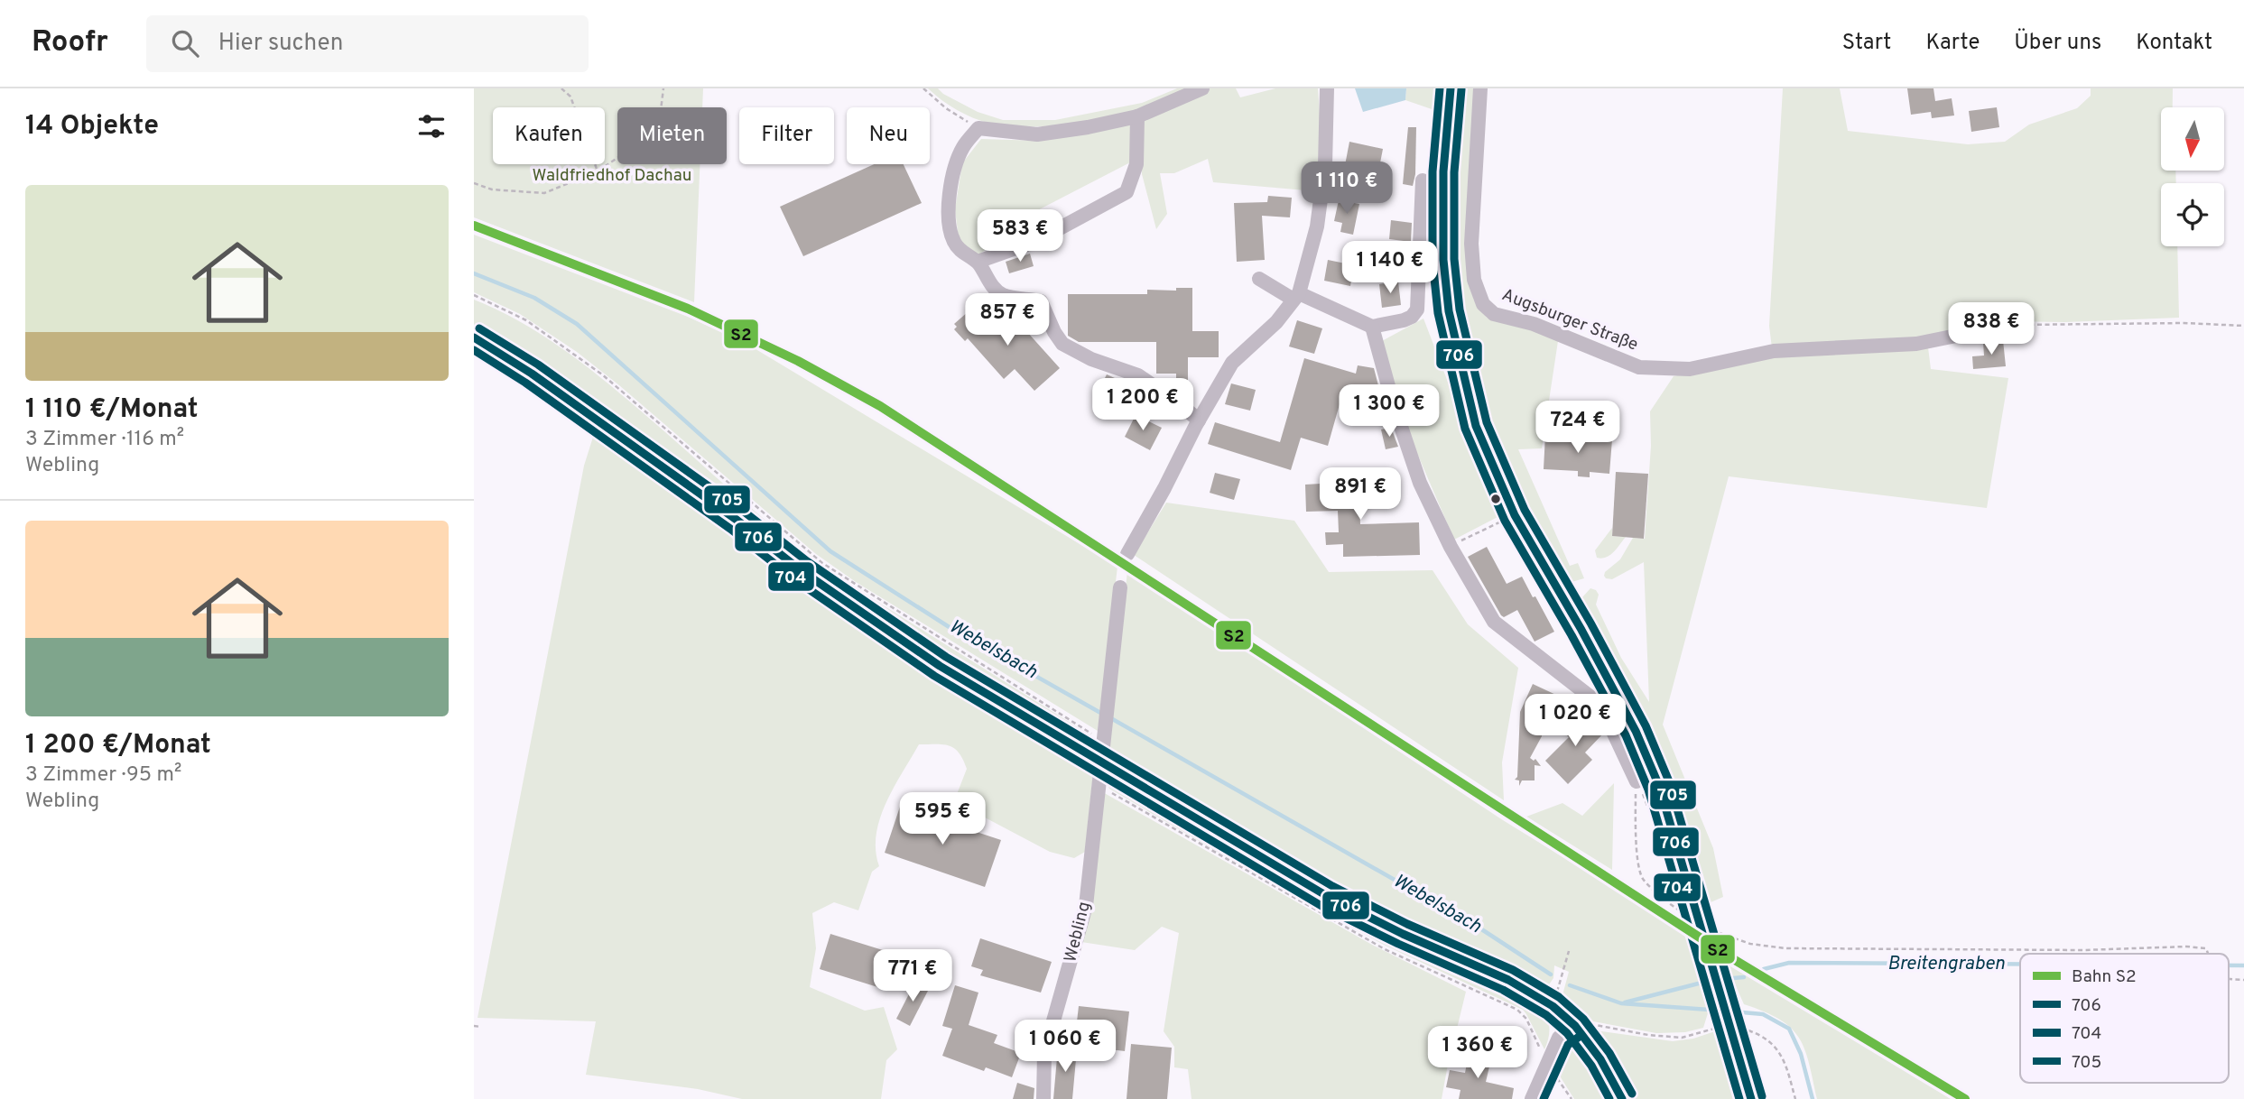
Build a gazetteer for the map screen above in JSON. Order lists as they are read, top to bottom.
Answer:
{
  "streets": {
    "street": ["Augsburger Straße", "Webling"]
  },
  "water": ["Webelsbach", "Breitengraben"],
  "parks": ["Waldfriedhof Dachau"],
  "lines": [
    "transit line 706",
    "transit line 704",
    "transit line 705",
    "rail line S2"
  ],
  "legend": [
    "Bahn S2",
    "706",
    "704",
    "705"
  ],
  "north": "bottom",
  "page": {
    "header": "Roofr",
    "search": "Hier suchen",
    "nav": [
      "Start",
      "Karte",
      "Über uns",
      "Kontakt"
    ],
    "heading": "14 Objekte",
    "chip": [
      "Kaufen",
      "Mieten",
      "Filter",
      "Neu"
    ],
    "price": [
      "1 110 €",
      "583 €",
      "1 140 €",
      "857 €",
      "838 €",
      "1 200 €",
      "1 300 €",
      "724 €",
      "891 €",
      "1 020 €",
      "595 €",
      "771 €",
      "1 060 €",
      "1 360 €"
    ],
    "list": [
      {
        "name": "1 110 €/Monat",
        "note": "3 Zimmer · 116 m² · Webling"
      },
      {
        "name": "1 200 €/Monat",
        "note": "3 Zimmer · 95 m² · Webling"
      }
    ]
  }
}
